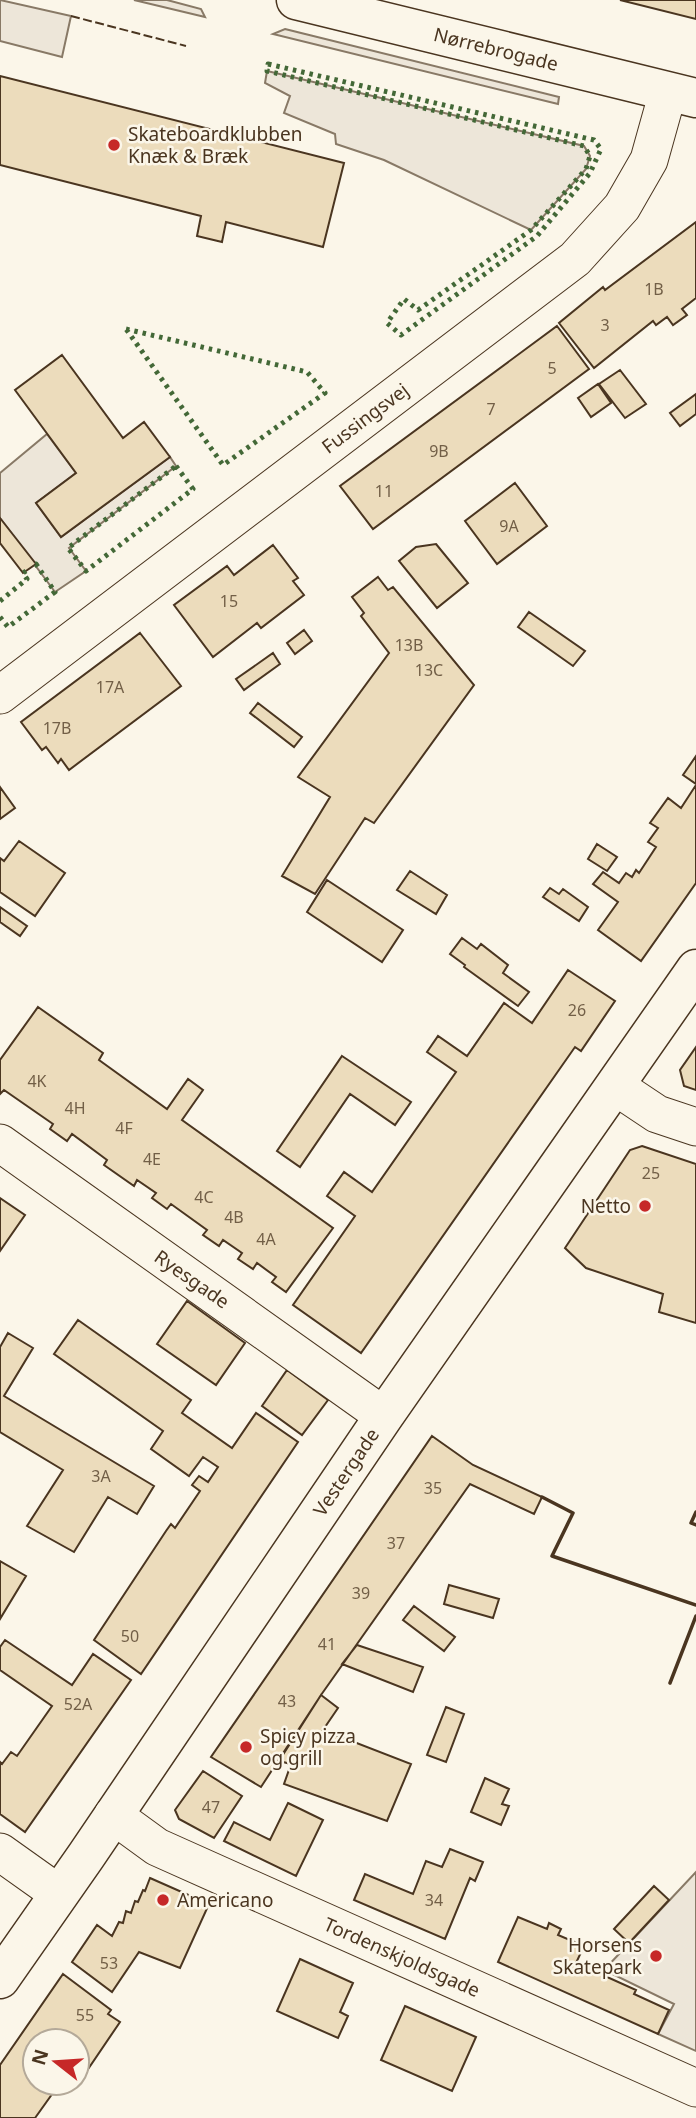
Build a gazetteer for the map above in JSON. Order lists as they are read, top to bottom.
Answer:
{
  "streets": {
    "main road": ["Nørrebrogade", "Vestergade"],
    "street": ["Fussingsvej", "Ryesgade", "Tordenskjoldsgade"]
  },
  "crossings": [
    ["Nørrebrogade", "Fussingsvej"],
    ["Ryesgade", "Vestergade"],
    ["Vestergade", "Tordenskjoldsgade"]
  ],
  "places": [
    "Skateboardklubben Knæk & Bræk",
    "Netto",
    "Spicy pizza og grill",
    "Americano",
    "Horsens Skatepark"
  ],
  "house_numbers": [
    "1B",
    "3",
    "5",
    "7",
    "9B",
    "11",
    "9A",
    "15",
    "13B",
    "13C",
    "17A",
    "17B",
    "26",
    "4K",
    "4H",
    "4F",
    "4E",
    "25",
    "4C",
    "4B",
    "4A",
    "3A",
    "35",
    "37",
    "39",
    "50",
    "41",
    "43",
    "52A",
    "47",
    "34",
    "53",
    "55"
  ],
  "north": "left"
}
